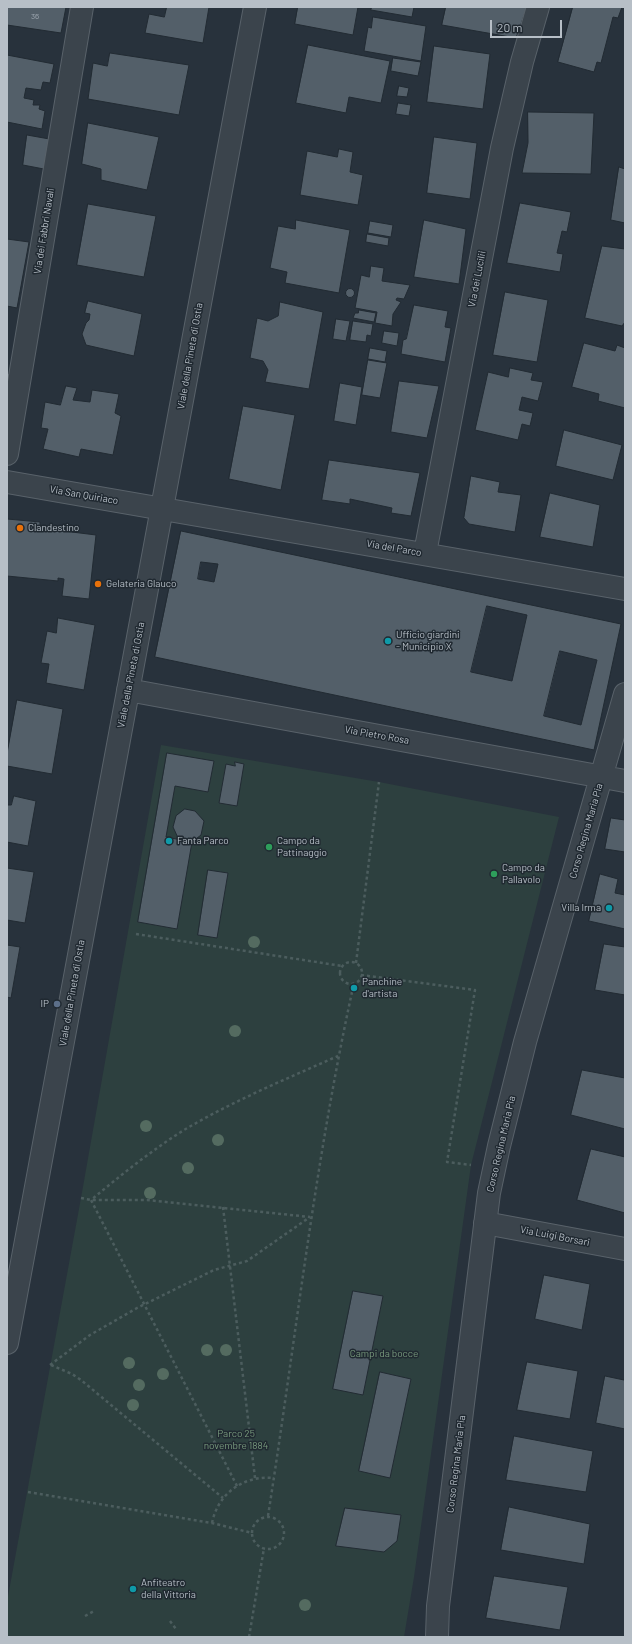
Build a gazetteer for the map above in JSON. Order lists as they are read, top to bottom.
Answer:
{
  "streets": {
    "street": [
      "Via dei Fabbri Navali",
      "Via dei Lucilii",
      "Viale della Pineta di Ostia",
      "Via San Quiriaco",
      "Via del Parco",
      "Via Pietro Rosa",
      "Corso Regina Maria Pia",
      "Via Luigi Borsari"
    ]
  },
  "crossings": [
    ["Via dei Lucilii", "Via del Parco"],
    ["Viale della Pineta di Ostia", "Via San Quiriaco"],
    ["Viale della Pineta di Ostia", "Via del Parco"],
    ["Viale della Pineta di Ostia", "Via Pietro Rosa"],
    ["Via San Quiriaco", "Via del Parco"],
    ["Via Pietro Rosa", "Corso Regina Maria Pia"],
    ["Corso Regina Maria Pia", "Via Luigi Borsari"]
  ],
  "parks": ["Campi da bocce", "Parco 25 novembre 1884"],
  "places": [
    "Clandestino",
    "Gelateria Glauco",
    "Ufficio giardini - Municipio X",
    "Fanta Parco",
    "Campo da Pattinaggio",
    "Campo da Pallavolo",
    "Villa Irma",
    "Panchine d'artista",
    "IP",
    "Anfiteatro della Vittoria"
  ],
  "house_numbers": ["36"],
  "scale_bar": "20 m"
}
